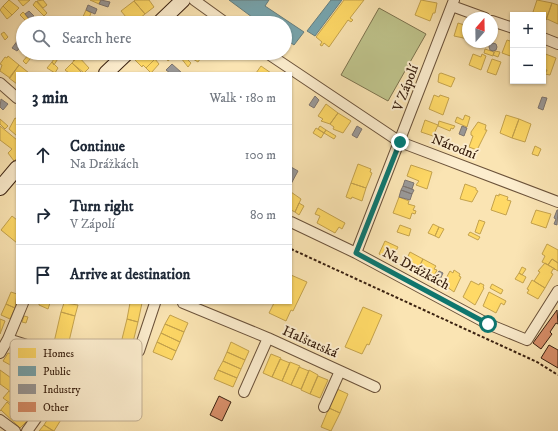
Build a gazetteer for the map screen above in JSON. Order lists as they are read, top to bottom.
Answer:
{
  "streets": {
    "street": [
      "V Zápolí",
      "Národní",
      "Na Drážkách",
      "Halštatská"
    ]
  },
  "crossings": [
    ["V Zápolí", "Národní"],
    ["V Zápolí", "Na Drážkách"]
  ],
  "legend": [
    "Homes",
    "Public",
    "Industry",
    "Other"
  ],
  "north": "top",
  "page": {
    "map_buttons": ["+", "−"],
    "search": "Search here",
    "heading": ["3 min", "Walk · 180 m"],
    "list": [
      ["Continue", "Na Drážkách", "100 m"],
      ["Turn right", "V Zápolí", "80 m"],
      "Arrive at destination"
    ]
  }
}
